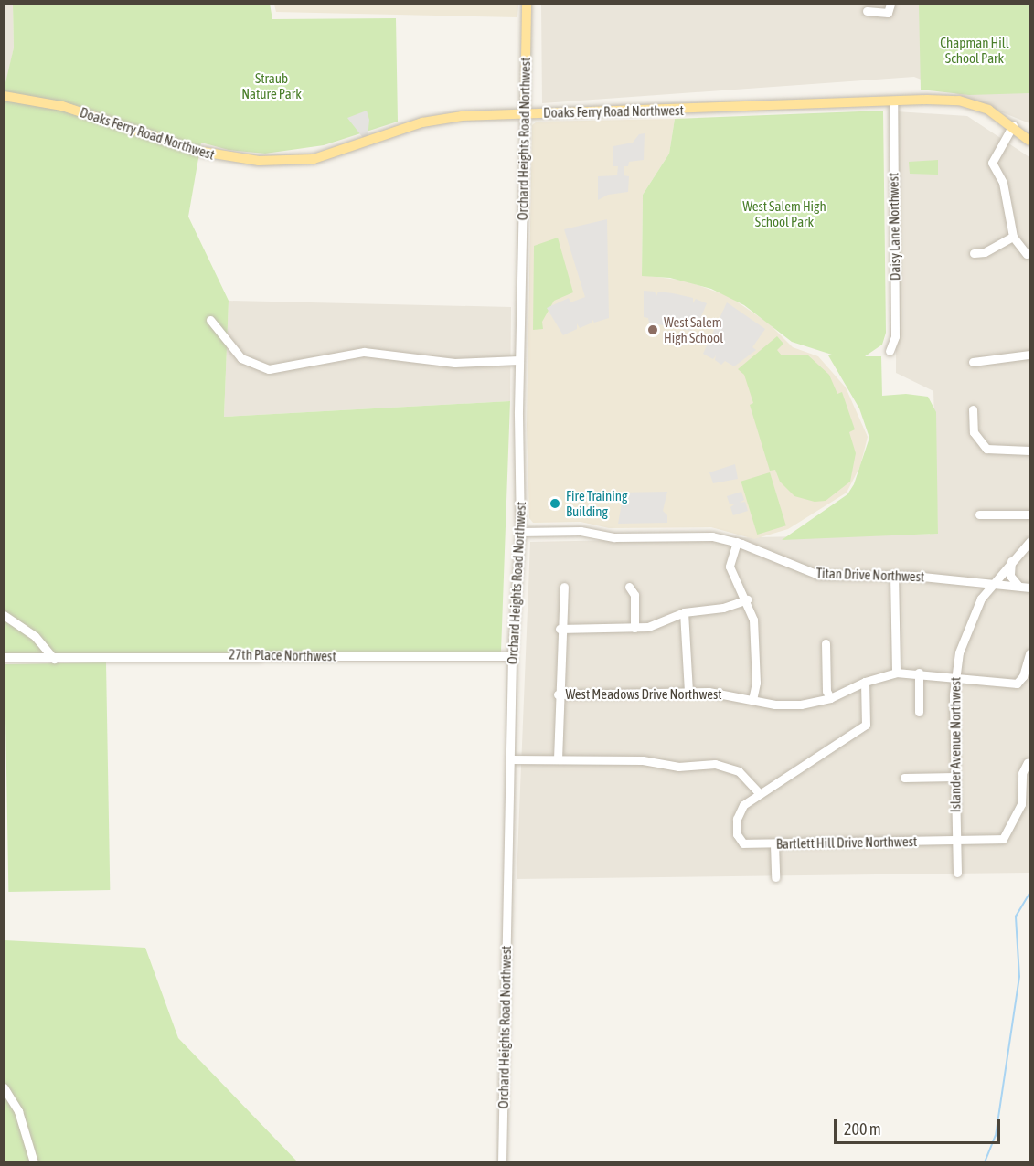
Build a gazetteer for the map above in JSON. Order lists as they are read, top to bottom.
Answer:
{
  "streets": {
    "main road": ["Doaks Ferry Road Northwest", "Orchard Heights Road Northwest"],
    "street": [
      "Daisy Lane Northwest",
      "Titan Drive Northwest",
      "27th Place Northwest",
      "West Meadows Drive Northwest",
      "Islander Avenue Northwest",
      "Bartlett Hill Drive Northwest"
    ]
  },
  "crossings": [
    ["Doaks Ferry Road Northwest", "Orchard Heights Road Northwest"],
    ["Doaks Ferry Road Northwest", "Daisy Lane Northwest"],
    ["Orchard Heights Road Northwest", "Titan Drive Northwest"],
    ["Orchard Heights Road Northwest", "27th Place Northwest"],
    ["Titan Drive Northwest", "Islander Avenue Northwest"],
    ["West Meadows Drive Northwest", "Islander Avenue Northwest"],
    ["Islander Avenue Northwest", "Bartlett Hill Drive Northwest"]
  ],
  "parks": ["Chapman Hill School Park", "Straub Nature Park", "West Salem High School Park"],
  "places": ["West Salem High School", "Fire Training Building"],
  "scale_bar": "200 m"
}
